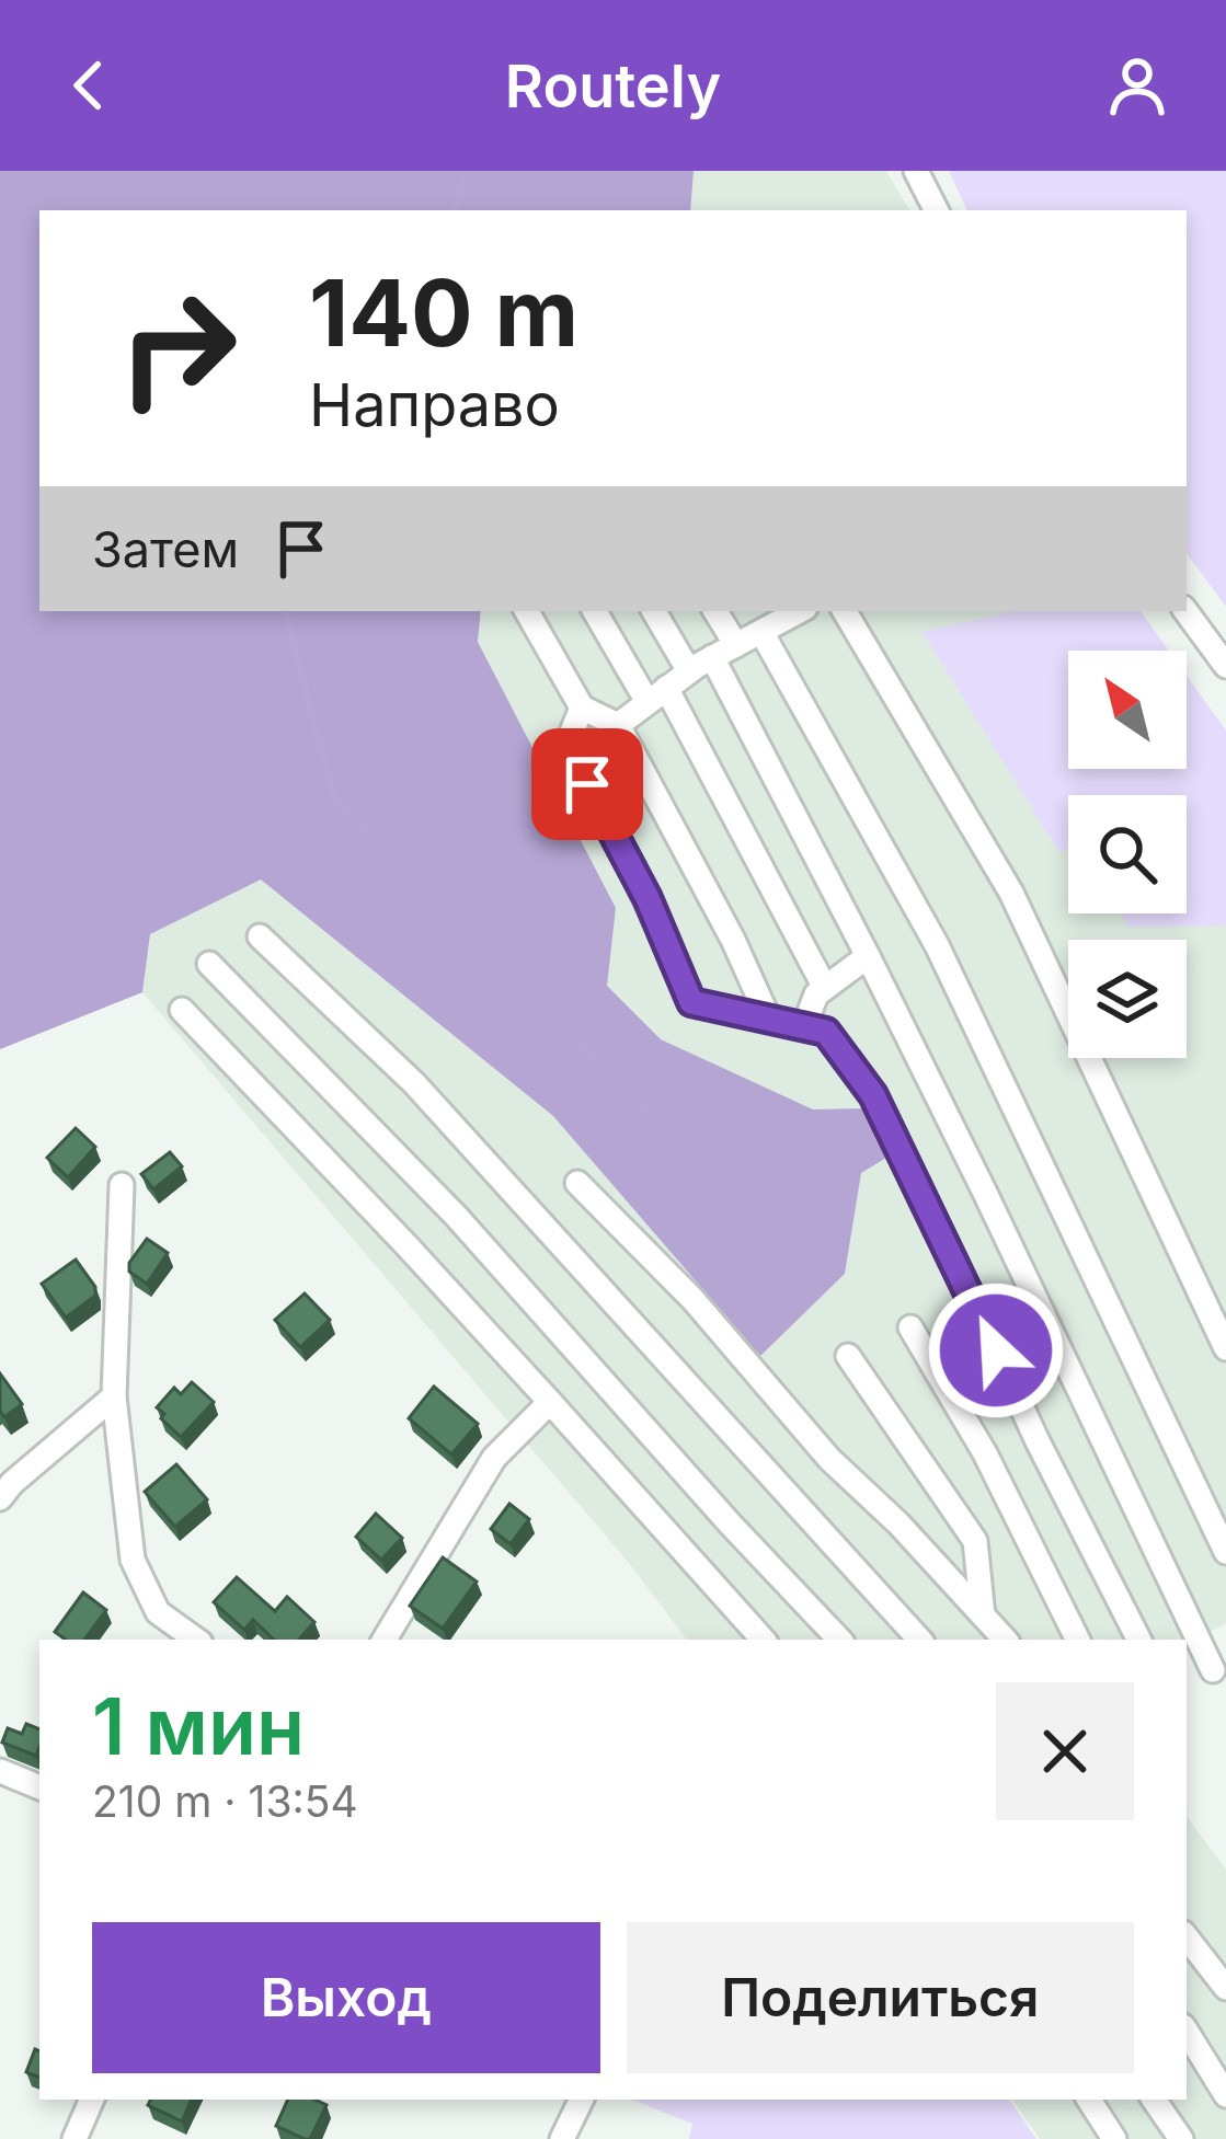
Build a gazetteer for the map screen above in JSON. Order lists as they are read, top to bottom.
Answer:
{
  "north": "top left",
  "page": {
    "header": "Routely",
    "turn": ["140 m", "Направо"],
    "then": "Затем",
    "heading": ["1 мин", "210 m · 13:54"],
    "buttons": ["Выход", "Поделиться"]
  }
}
